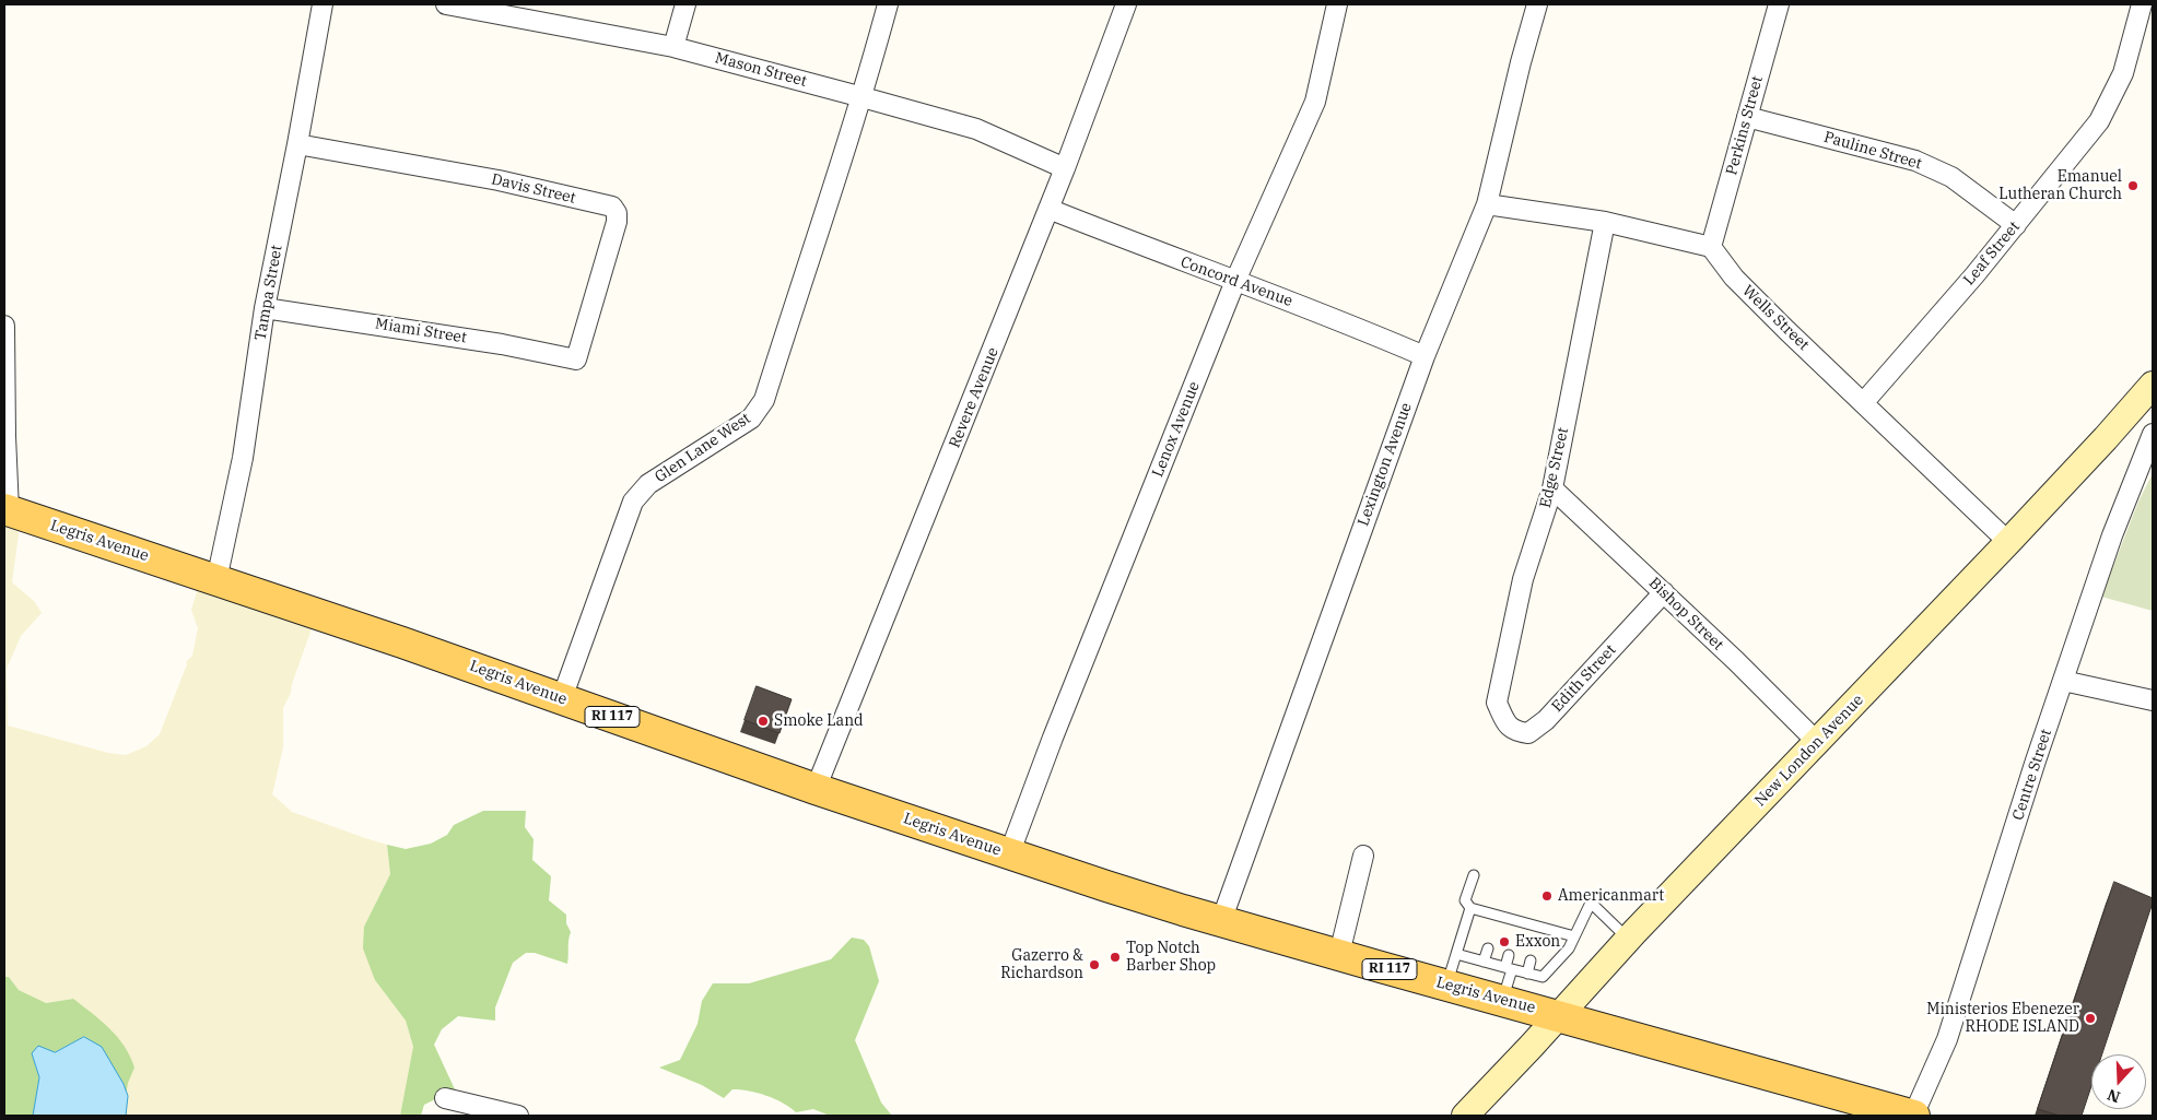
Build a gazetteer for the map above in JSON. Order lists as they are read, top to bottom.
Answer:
{
  "streets": {
    "main road": ["Legris Avenue", "RI 117", "New London Avenue"],
    "street": [
      "Mason Street",
      "Perkins Street",
      "Pauline Street",
      "Davis Street",
      "Leaf Street",
      "Concord Avenue",
      "Tampa Street",
      "Wells Street",
      "Miami Street",
      "Revere Avenue",
      "Lenox Avenue",
      "Glen Lane West",
      "Lexington Avenue",
      "Edge Street",
      "Bishop Street",
      "Edith Street",
      "Centre Street"
    ]
  },
  "crossings": [
    ["Mason Street", "Revere Avenue"],
    ["Mason Street", "Glen Lane West"],
    ["Perkins Street", "Pauline Street"],
    ["Perkins Street", "Wells Street"],
    ["Pauline Street", "Leaf Street"],
    ["Davis Street", "Tampa Street"],
    ["Davis Street", "Miami Street"],
    ["Leaf Street", "Wells Street"],
    ["Concord Avenue", "Revere Avenue"],
    ["Concord Avenue", "Lenox Avenue"],
    ["Concord Avenue", "Lexington Avenue"],
    ["Tampa Street", "Miami Street"],
    ["Tampa Street", "Legris Avenue"],
    ["Wells Street", "New London Avenue"],
    ["Revere Avenue", "Legris Avenue"],
    ["Lenox Avenue", "Legris Avenue"],
    ["Glen Lane West", "Legris Avenue"],
    ["Lexington Avenue", "Legris Avenue"],
    ["Edge Street", "Bishop Street"],
    ["Edge Street", "Edith Street"],
    ["Legris Avenue", "New London Avenue"],
    ["Legris Avenue", "Centre Street"],
    ["Bishop Street", "Edith Street"],
    ["Bishop Street", "New London Avenue"]
  ],
  "places": [
    "Emanuel Lutheran Church",
    "Smoke Land",
    "Americanmart",
    "Exxon",
    "Top Notch Barber Shop",
    "Gazerro & Richardson",
    "Ministerios Ebenezer RHODE ISLAND"
  ],
  "north": "bottom"
}
